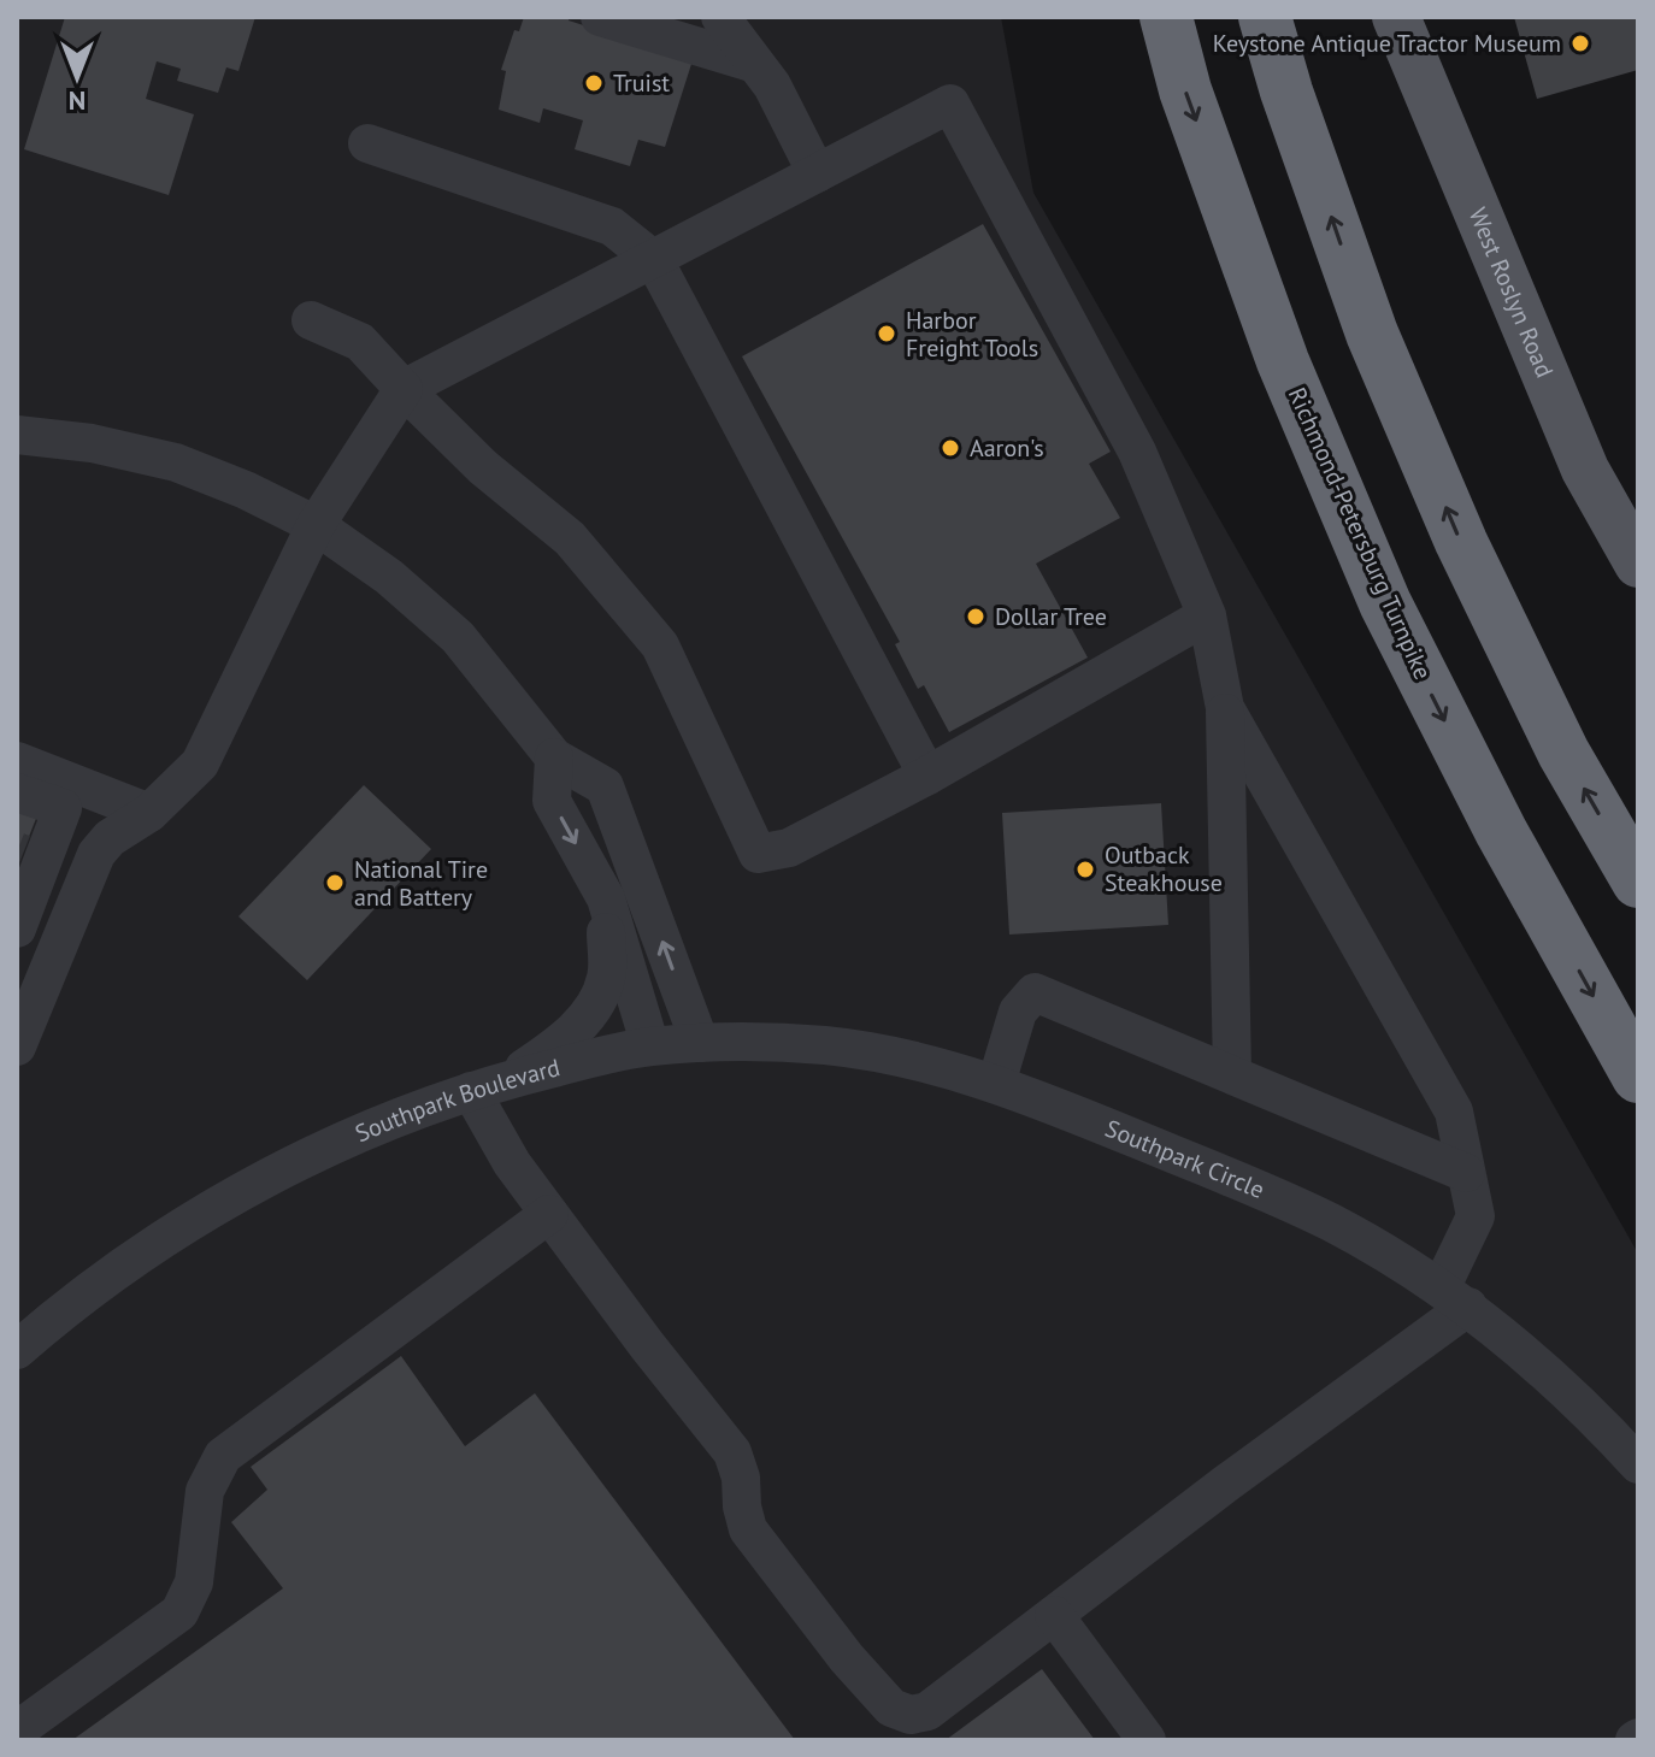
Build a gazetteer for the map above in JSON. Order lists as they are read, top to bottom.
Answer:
{
  "streets": {
    "highway": ["Richmond-Petersburg Turnpike"],
    "main road": ["West Roslyn Road"],
    "street": ["Southpark Boulevard", "Southpark Circle"]
  },
  "crossings": [
    ["Southpark Boulevard", "Southpark Circle"]
  ],
  "places": [
    "Keystone Antique Tractor Museum",
    "Truist",
    "Harbor Freight Tools",
    "Aaron's",
    "Dollar Tree",
    "Outback Steakhouse",
    "National Tire and Battery"
  ],
  "north": "bottom"
}
